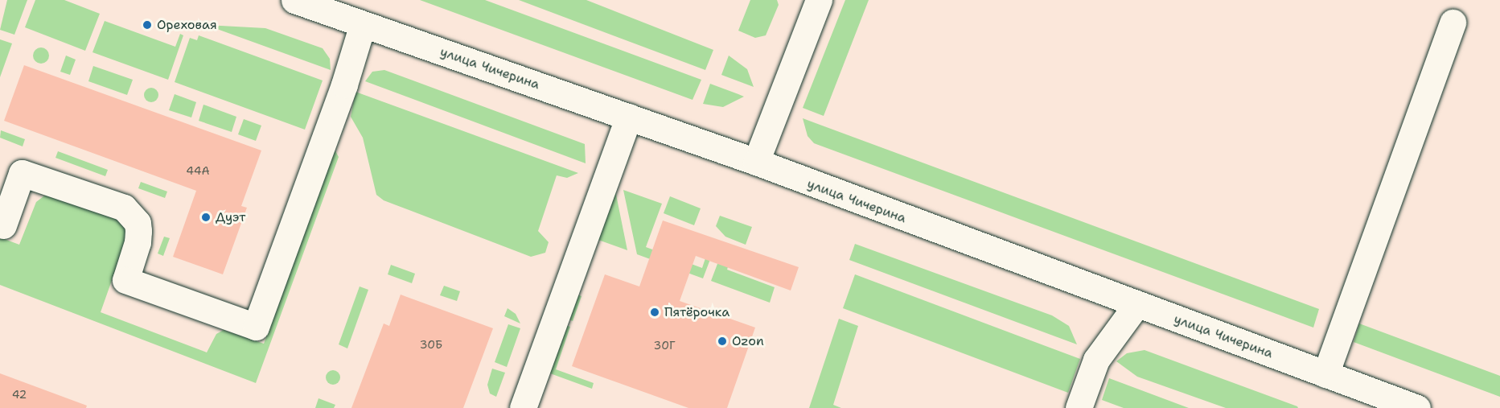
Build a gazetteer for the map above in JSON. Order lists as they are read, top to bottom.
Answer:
{
  "streets": {
    "main road": ["улица Чичерина"]
  },
  "places": [
    "Ореховая",
    "Дуэт",
    "Пятёрочка",
    "Ozon"
  ],
  "house_numbers": [
    "44А",
    "30Б",
    "30Г",
    "42"
  ]
}
